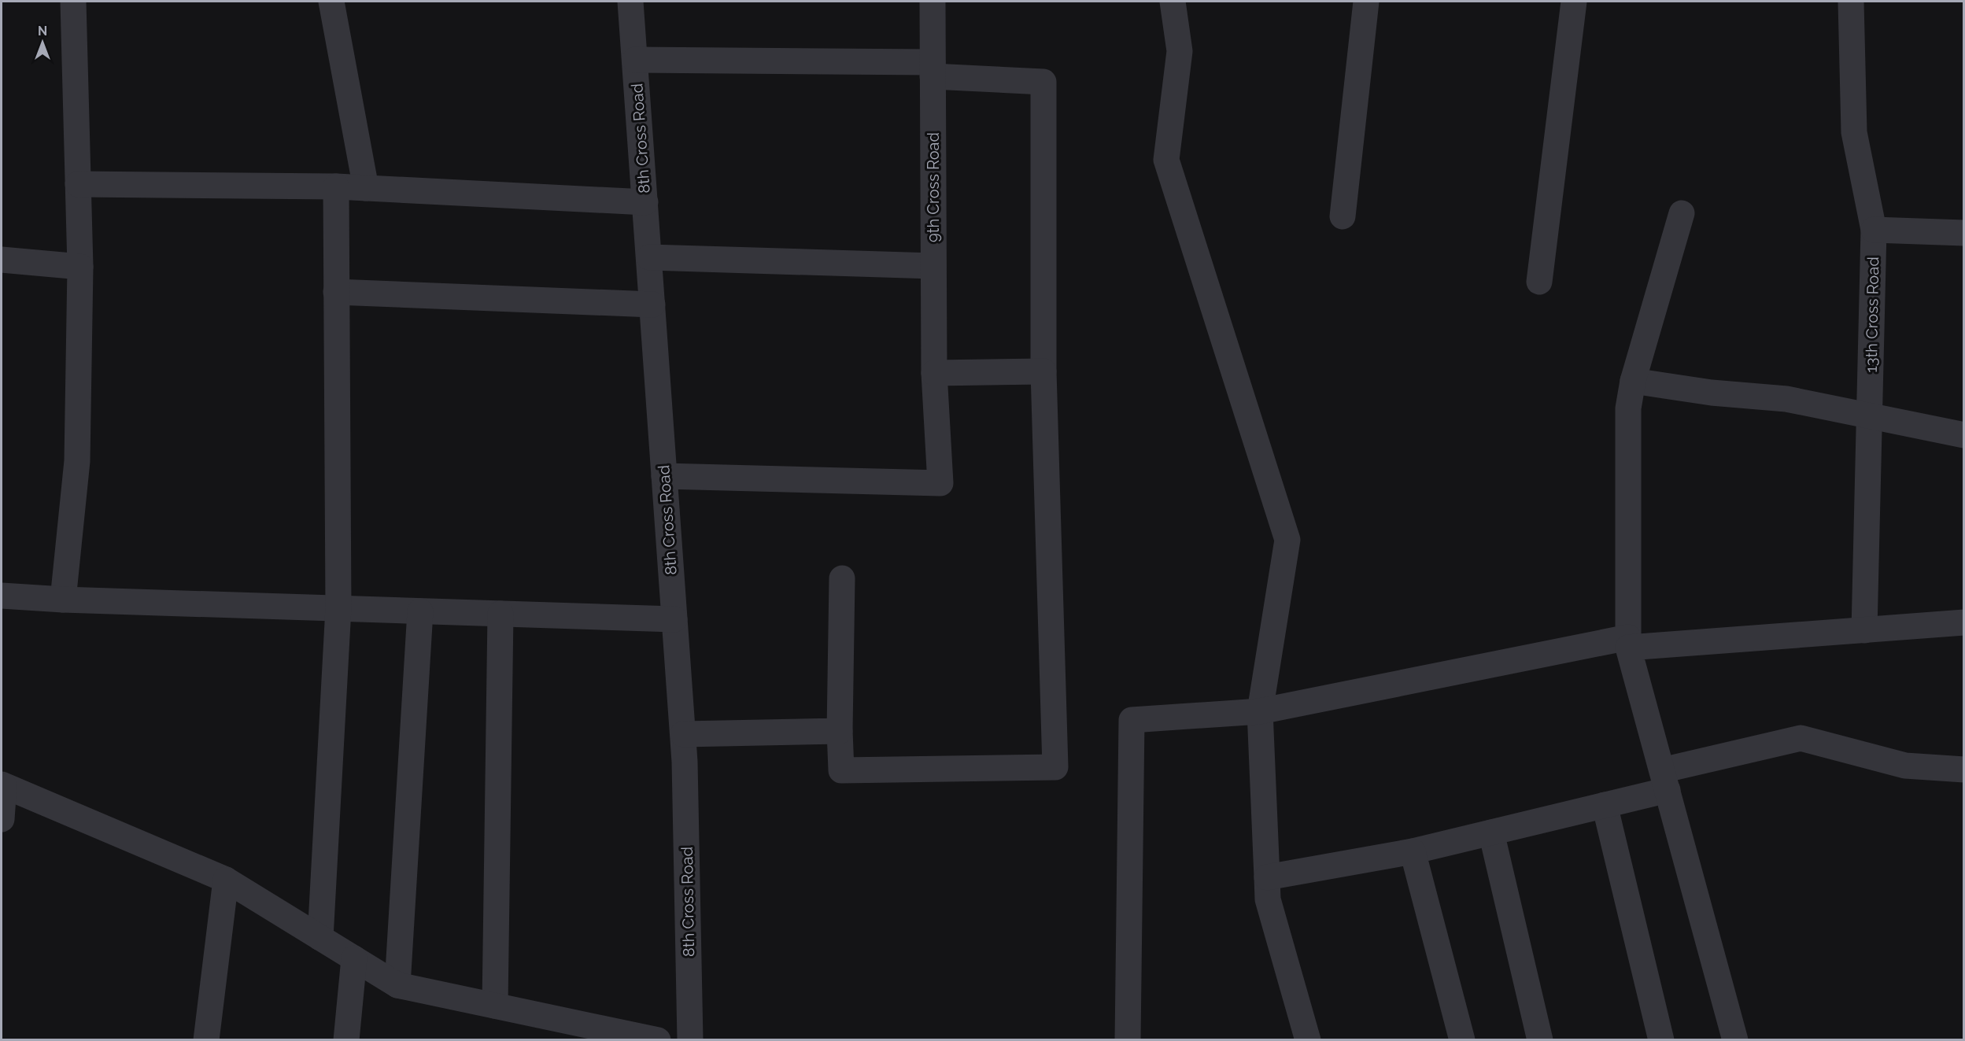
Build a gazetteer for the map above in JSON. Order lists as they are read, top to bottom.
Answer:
{
  "streets": {
    "street": ["8th Cross Road", "9th Cross Road", "13th Cross Road"]
  },
  "crossings": [
    ["8th Cross Road", "9th Cross Road"]
  ],
  "north": "top"
}
